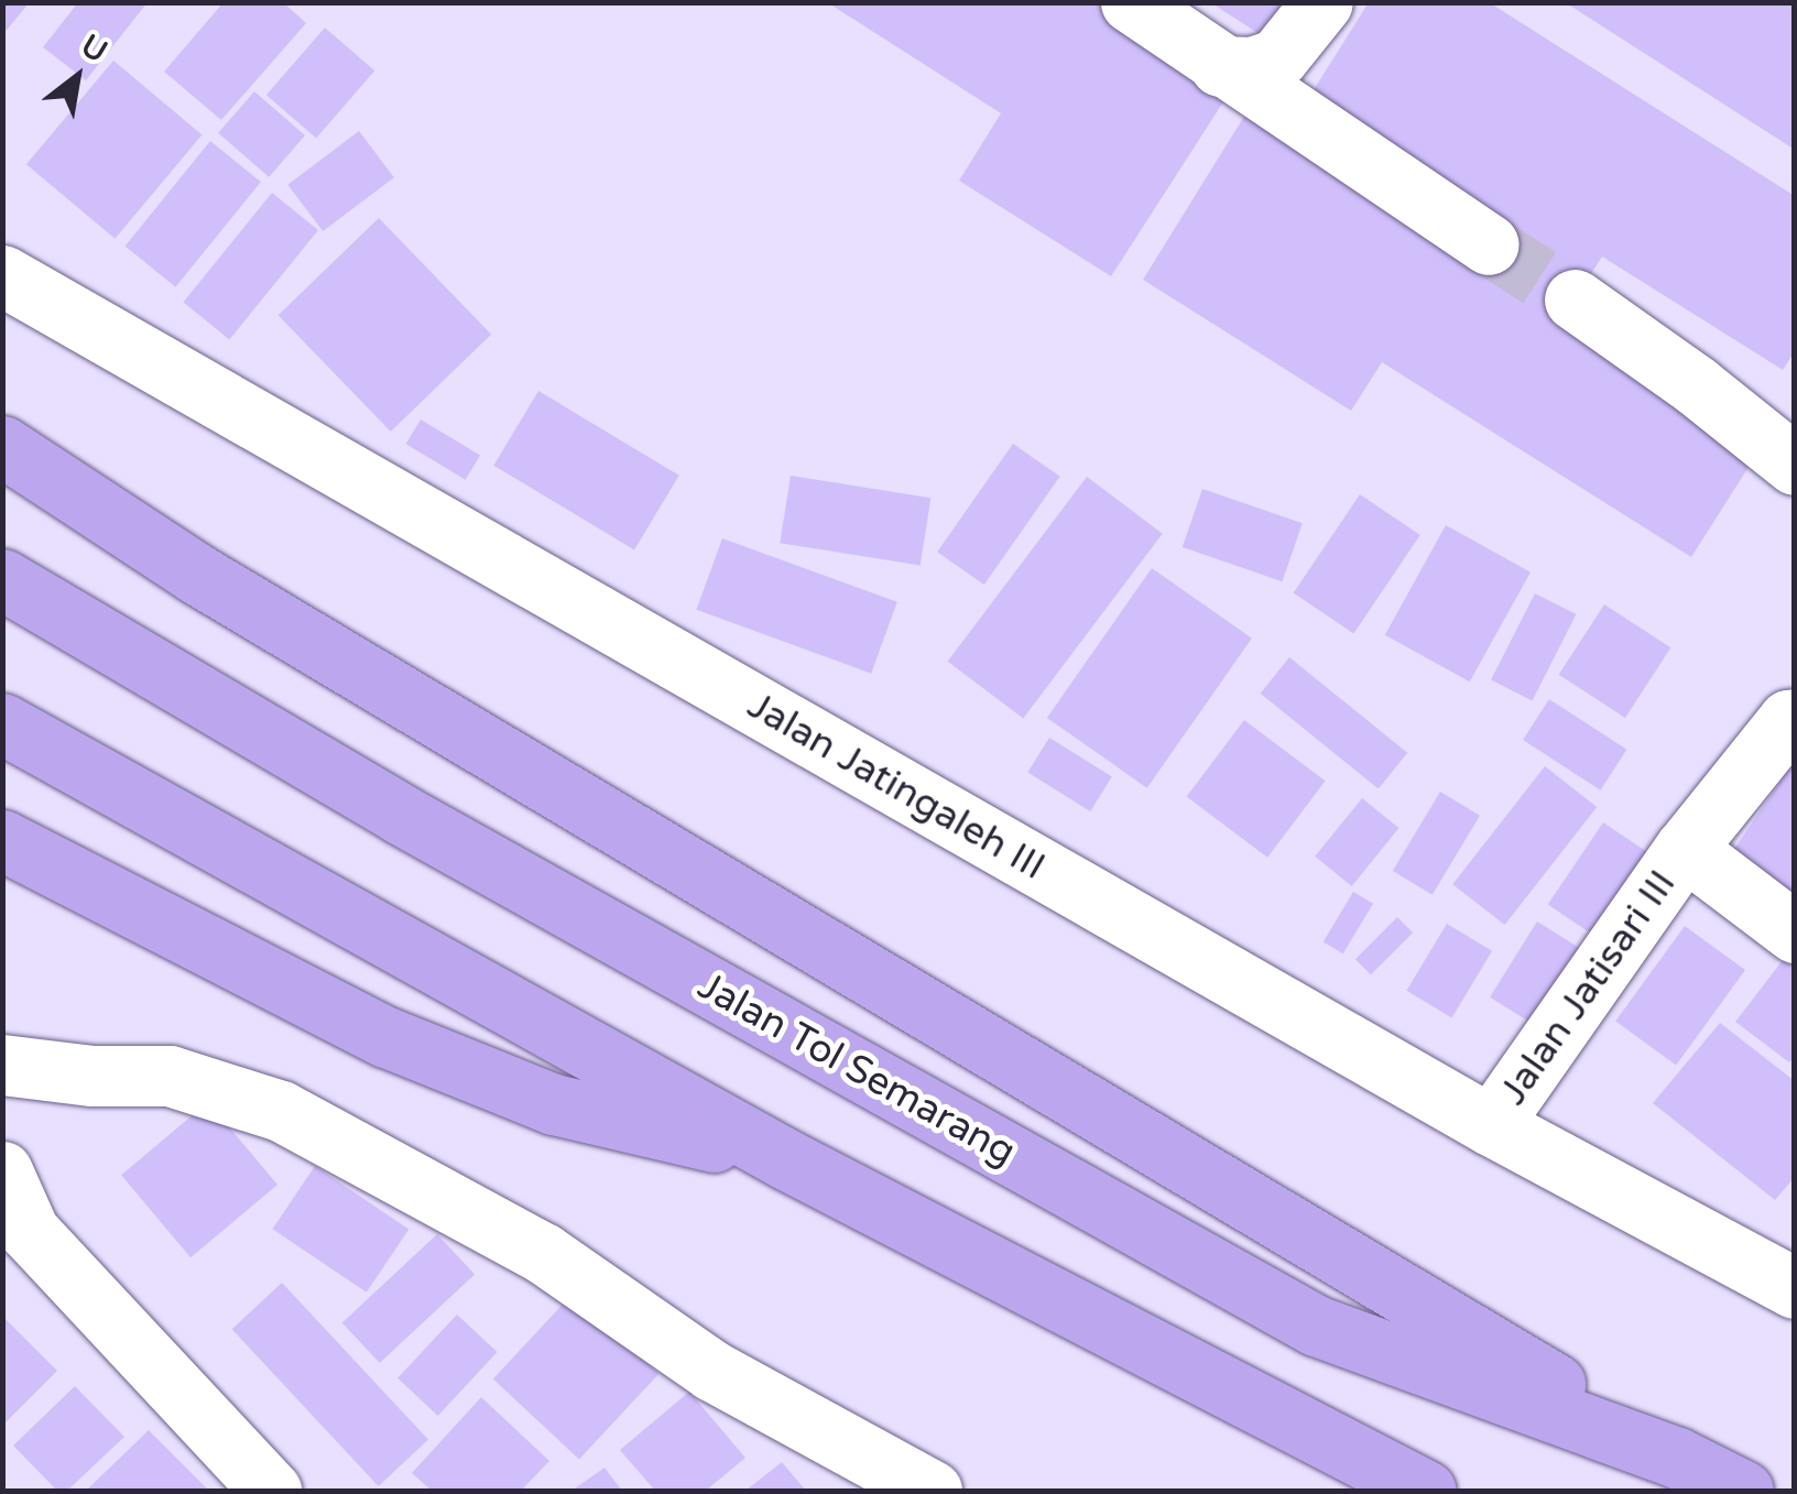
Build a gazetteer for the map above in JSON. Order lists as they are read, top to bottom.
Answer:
{
  "streets": {
    "highway": ["Jalan Tol Semarang"],
    "street": ["Jalan Jatingaleh III", "Jalan Jatisari III"]
  },
  "crossings": [
    ["Jalan Jatingaleh III", "Jalan Jatisari III"]
  ],
  "north": "top right"
}
